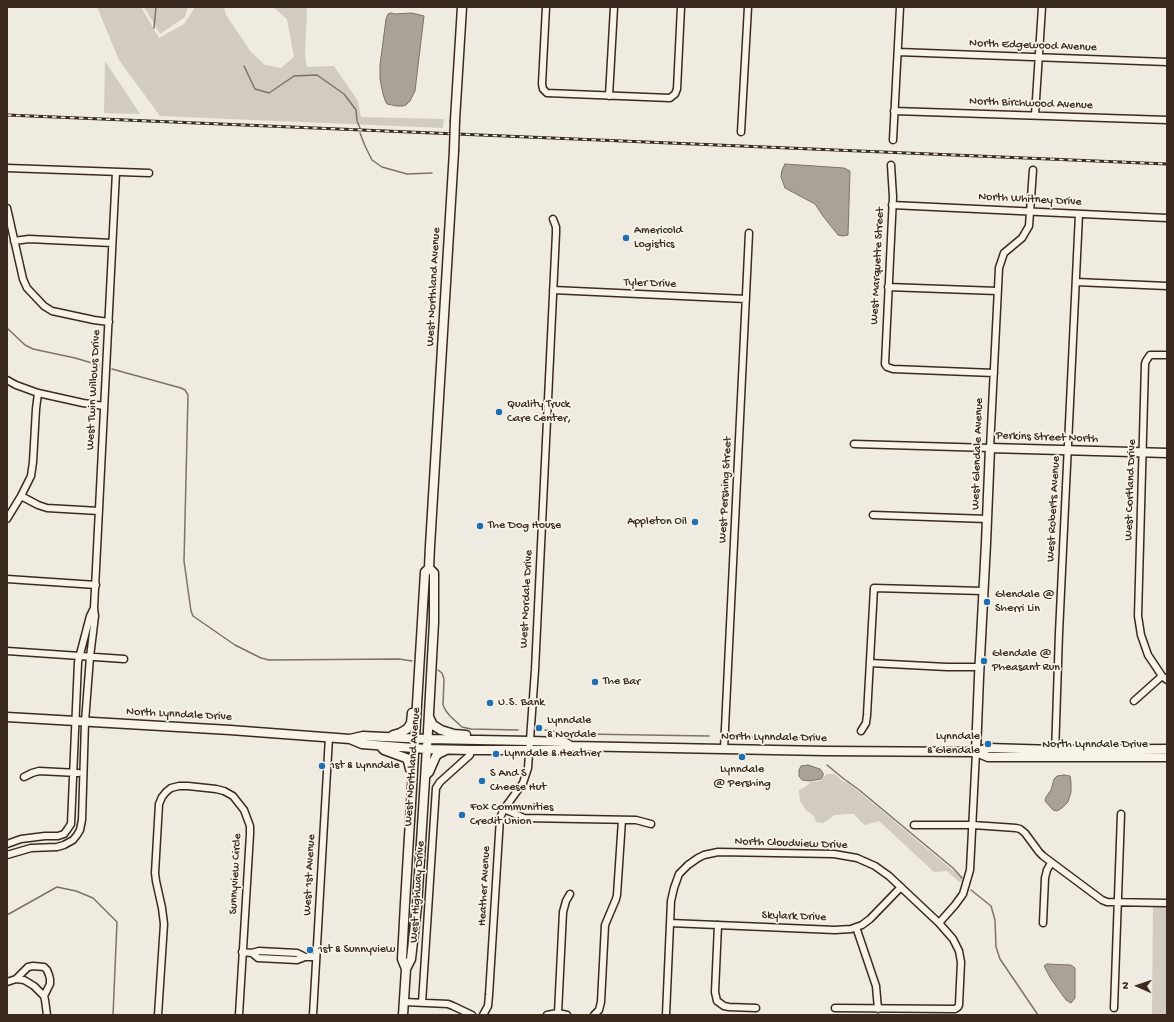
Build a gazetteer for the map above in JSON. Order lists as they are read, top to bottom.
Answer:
{
  "streets": {
    "main road": [
      "West Northland Avenue",
      "Perkins Street North",
      "West Glendale Avenue",
      "North Lynndale Drive"
    ],
    "street": [
      "North Edgewood Avenue",
      "North Birchwood Avenue",
      "North Whitney Drive",
      "West Marquette Street",
      "Tyler Drive",
      "West Twin Willows Drive",
      "West Pershing Street",
      "West Cortland Drive",
      "West Roberts Avenue",
      "West Nordale Drive",
      "North Cloudview Drive",
      "Sunnyview Circle",
      "West 1st Avenue",
      "Heather Avenue",
      "West Highway Drive",
      "Skylark Drive"
    ]
  },
  "crossings": [
    ["North Whitney Drive", "West Marquette Street"],
    ["North Whitney Drive", "West Glendale Avenue"],
    ["North Whitney Drive", "West Roberts Avenue"],
    ["West Marquette Street", "West Glendale Avenue"],
    ["Tyler Drive", "West Pershing Street"],
    ["Tyler Drive", "West Nordale Drive"],
    ["West Northland Avenue", "North Lynndale Drive"],
    ["West Twin Willows Drive", "North Lynndale Drive"],
    ["Perkins Street North", "West Glendale Avenue"],
    ["Perkins Street North", "West Cortland Drive"],
    ["Perkins Street North", "West Roberts Avenue"],
    ["West Glendale Avenue", "North Lynndale Drive"],
    ["West Pershing Street", "North Lynndale Drive"],
    ["West Roberts Avenue", "North Lynndale Drive"],
    ["West Nordale Drive", "North Lynndale Drive"],
    ["West Nordale Drive", "Heather Avenue"],
    ["North Lynndale Drive", "West 1st Avenue"],
    ["North Lynndale Drive", "Heather Avenue"],
    ["North Lynndale Drive", "West Highway Drive"],
    ["North Cloudview Drive", "Skylark Drive"]
  ],
  "places": [
    "Americold Logistics",
    "Quality Truck Care Center,",
    "Appleton Oil",
    "The Dog House",
    "Glendale @ Sherri Lin",
    "Glendale @ Pheasant Run",
    "The Bar",
    "U.S. Bank",
    "Lynndale & Nordale",
    "Lynndale & Glendale",
    "Lynndale & Heather",
    "Lynndale @ Pershing",
    "1st & Lynndale",
    "S And S Cheese Hut",
    "Fox Communities Credit Union",
    "1st & Sunnyview"
  ],
  "north": "left"
}
